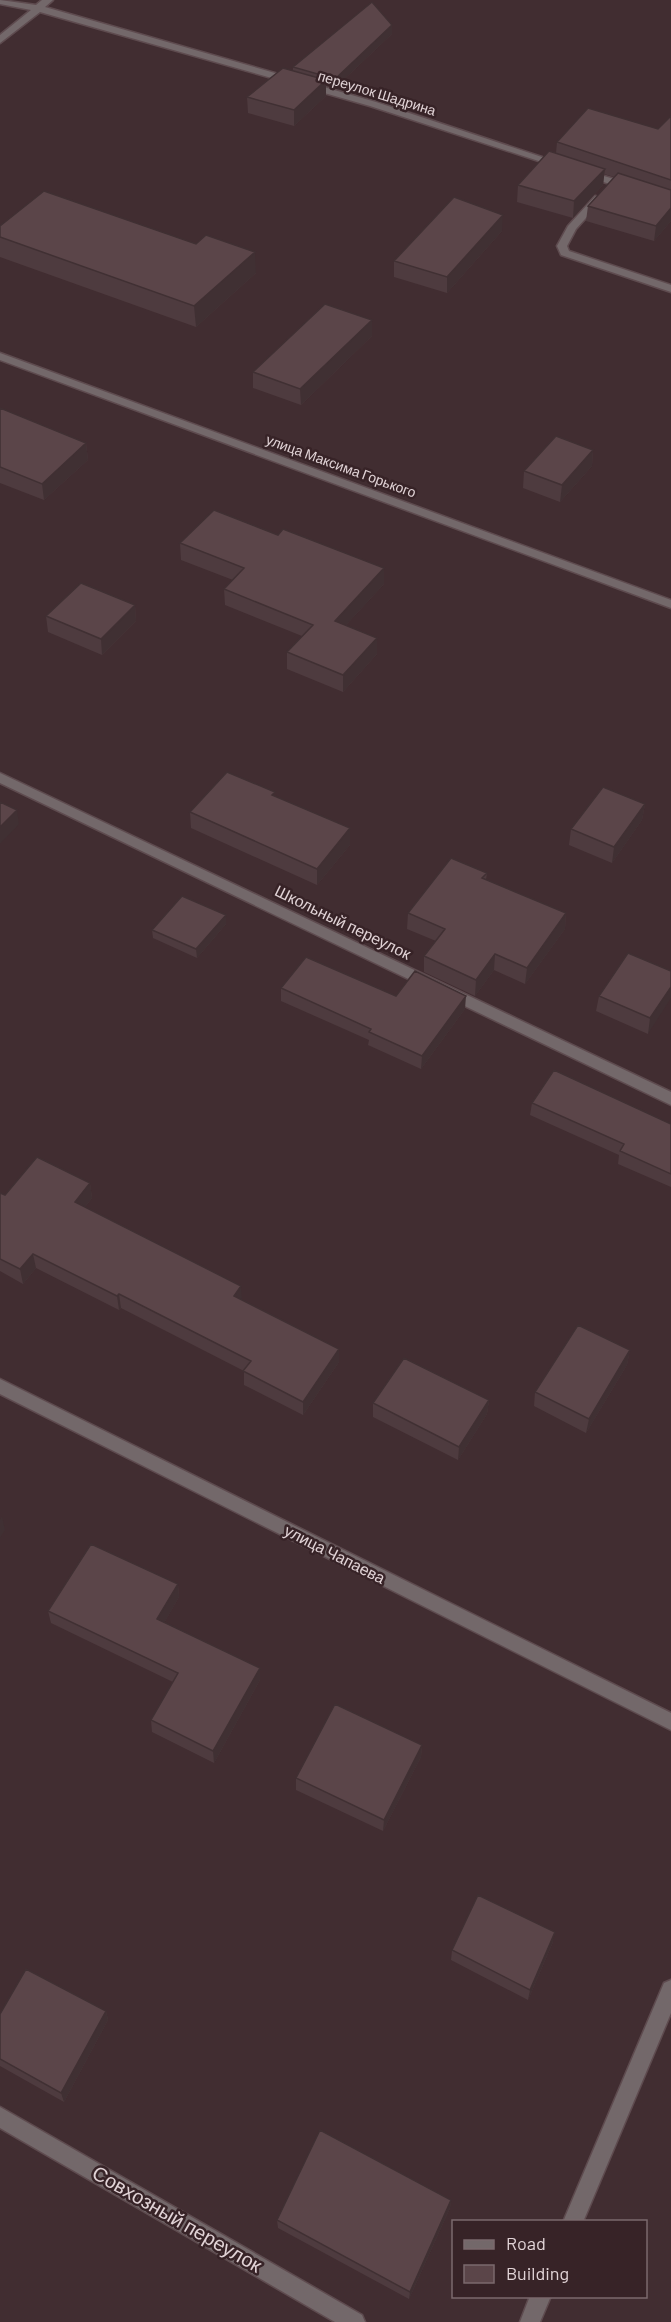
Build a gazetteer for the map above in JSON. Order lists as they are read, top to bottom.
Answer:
{
  "streets": {
    "street": [
      "переулок Шадрина",
      "улица Максима Горького",
      "Школьный переулок",
      "улица Чапаева",
      "Совхозный переулок"
    ]
  },
  "legend": ["Road", "Building"]
}
